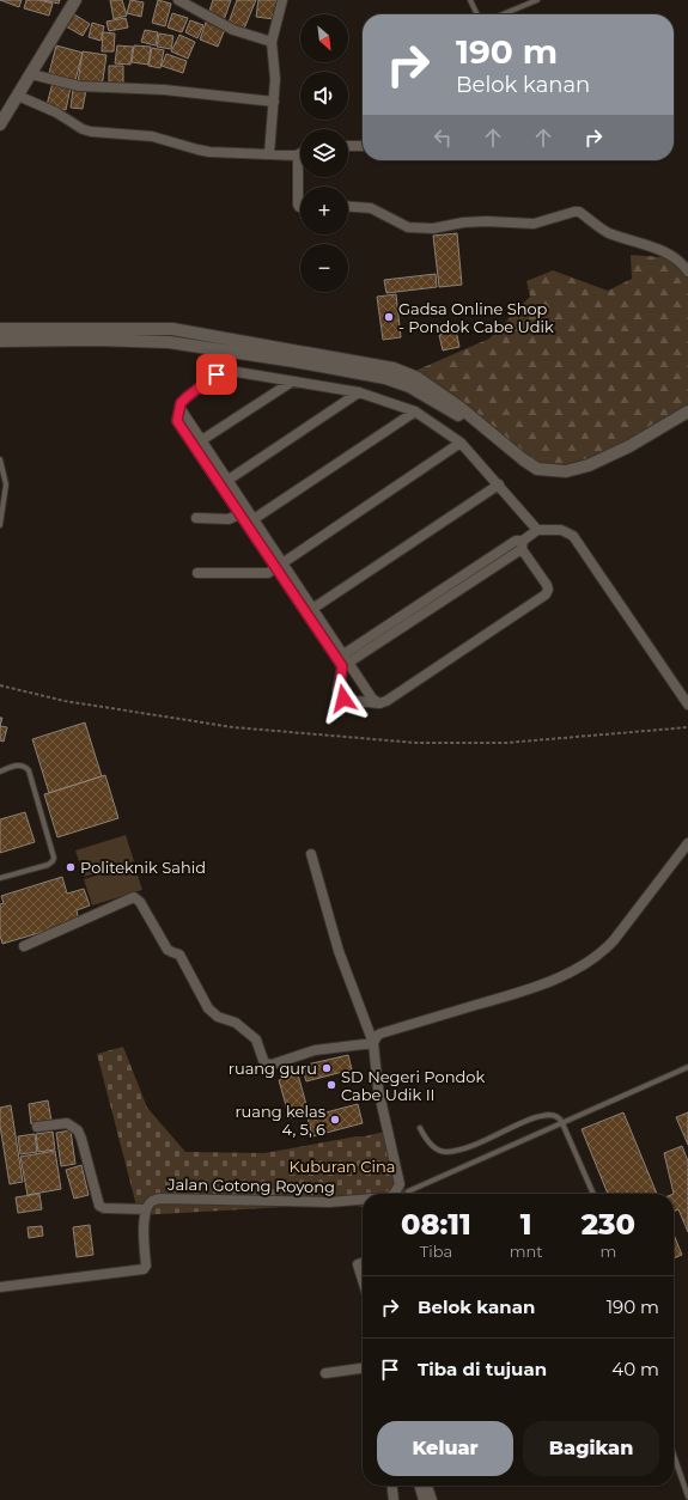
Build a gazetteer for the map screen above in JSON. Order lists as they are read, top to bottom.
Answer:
{
  "streets": {
    "street": ["Jalan Gotong Royong"]
  },
  "parks": ["Kuburan Cina"],
  "places": [
    "Gadsa Online Shop - Pondok Cabe Udik",
    "Politeknik Sahid",
    "ruang guru",
    "SD Negeri Pondok Cabe Udik II",
    "ruang kelas 4, 5, 6"
  ],
  "north": "bottom right",
  "page": {
    "map_buttons": ["+", "−"],
    "turn": ["190 m", "Belok kanan"],
    "eta": [
      "08:11",
      "Tiba",
      "1",
      "mnt",
      "230",
      "m"
    ],
    "list": [
      {
        "name": "Belok kanan",
        "value": "190 m"
      },
      {
        "name": "Tiba di tujuan",
        "value": "40 m"
      }
    ],
    "buttons": ["Keluar", "Bagikan"]
  }
}
